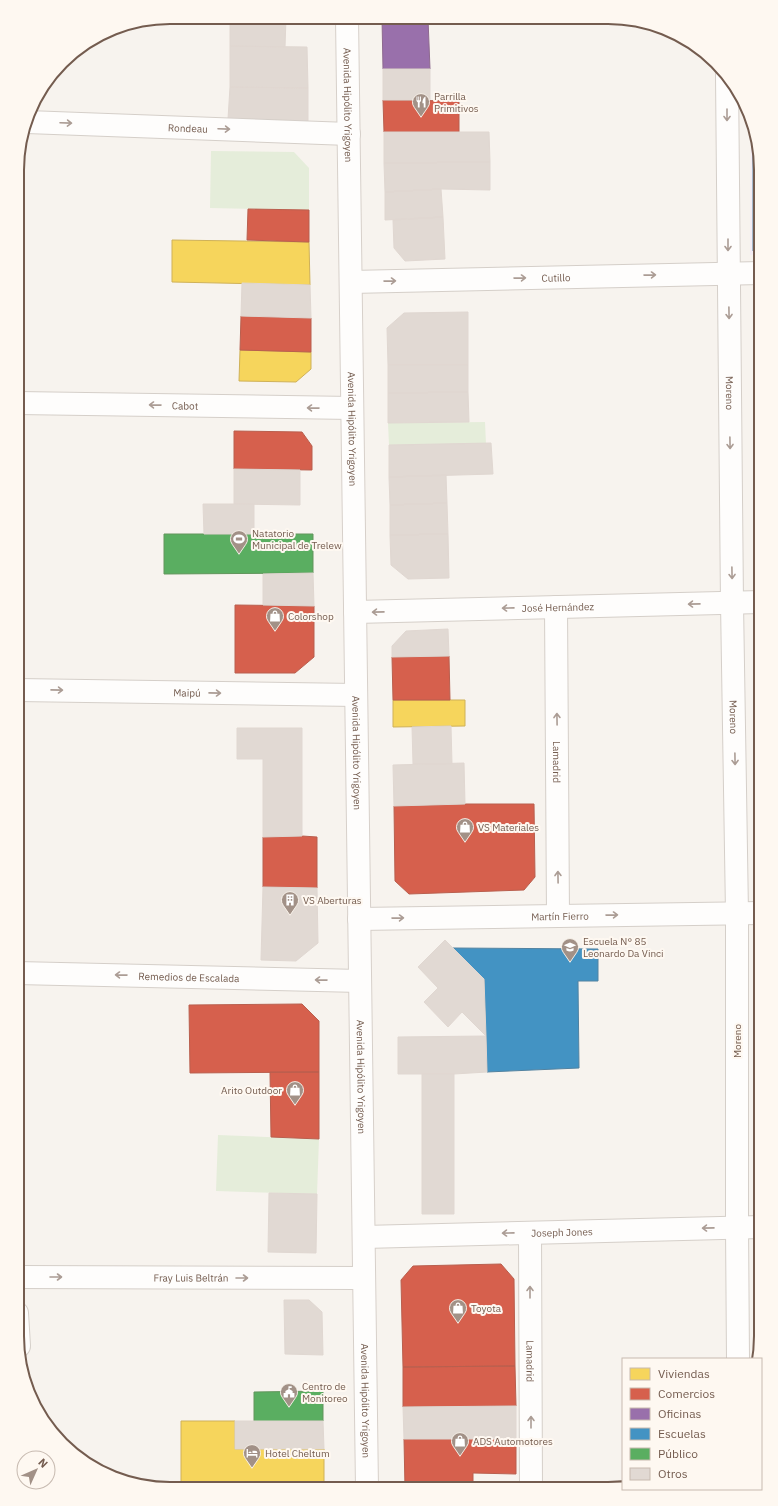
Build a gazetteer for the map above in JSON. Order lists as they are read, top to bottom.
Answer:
{
  "streets": {
    "street": [
      "Avenida Hipólito Yrigoyen",
      "Rondeau",
      "Cutillo",
      "Moreno",
      "Cabot",
      "José Hernández",
      "Maipú",
      "Lamadrid",
      "Martín Fierro",
      "Remedios de Escalada",
      "Joseph Jones",
      "Fray Luis Beltrán"
    ]
  },
  "crossings": [
    ["Avenida Hipólito Yrigoyen", "Rondeau"],
    ["Avenida Hipólito Yrigoyen", "Cutillo"],
    ["Avenida Hipólito Yrigoyen", "Cabot"],
    ["Avenida Hipólito Yrigoyen", "José Hernández"],
    ["Avenida Hipólito Yrigoyen", "Maipú"],
    ["Avenida Hipólito Yrigoyen", "Martín Fierro"],
    ["Avenida Hipólito Yrigoyen", "Remedios de Escalada"],
    ["Avenida Hipólito Yrigoyen", "Joseph Jones"],
    ["Avenida Hipólito Yrigoyen", "Fray Luis Beltrán"],
    ["Cutillo", "Moreno"],
    ["Moreno", "José Hernández"],
    ["Moreno", "Martín Fierro"],
    ["Moreno", "Joseph Jones"],
    ["José Hernández", "Lamadrid"],
    ["Lamadrid", "Martín Fierro"],
    ["Lamadrid", "Joseph Jones"]
  ],
  "one_way": [
    "Rondeau",
    "Cutillo",
    "Moreno",
    "Cabot",
    "José Hernández",
    "Maipú",
    "Lamadrid",
    "Martín Fierro",
    "Remedios de Escalada",
    "Joseph Jones",
    "Fray Luis Beltrán"
  ],
  "places": {
    "restaurant": ["Parrilla Primitivos"],
    "sports": ["Natatorio Municipal de Trelew"],
    "shop": [
      "Colorshop",
      "VS Materiales",
      "Arito Outdoor",
      "Toyota",
      "ADS Automotores"
    ],
    "building": ["VS Aberturas"],
    "school or university": ["Escuela N° 85 Leonardo Da Vinci"],
    "public building": ["Centro de Monitoreo"],
    "hotel": ["Hotel Cheltum"]
  },
  "legend": [
    "Viviendas",
    "Comercios",
    "Oficinas",
    "Escuelas",
    "Público",
    "Otros"
  ],
  "north": "top right"
}
